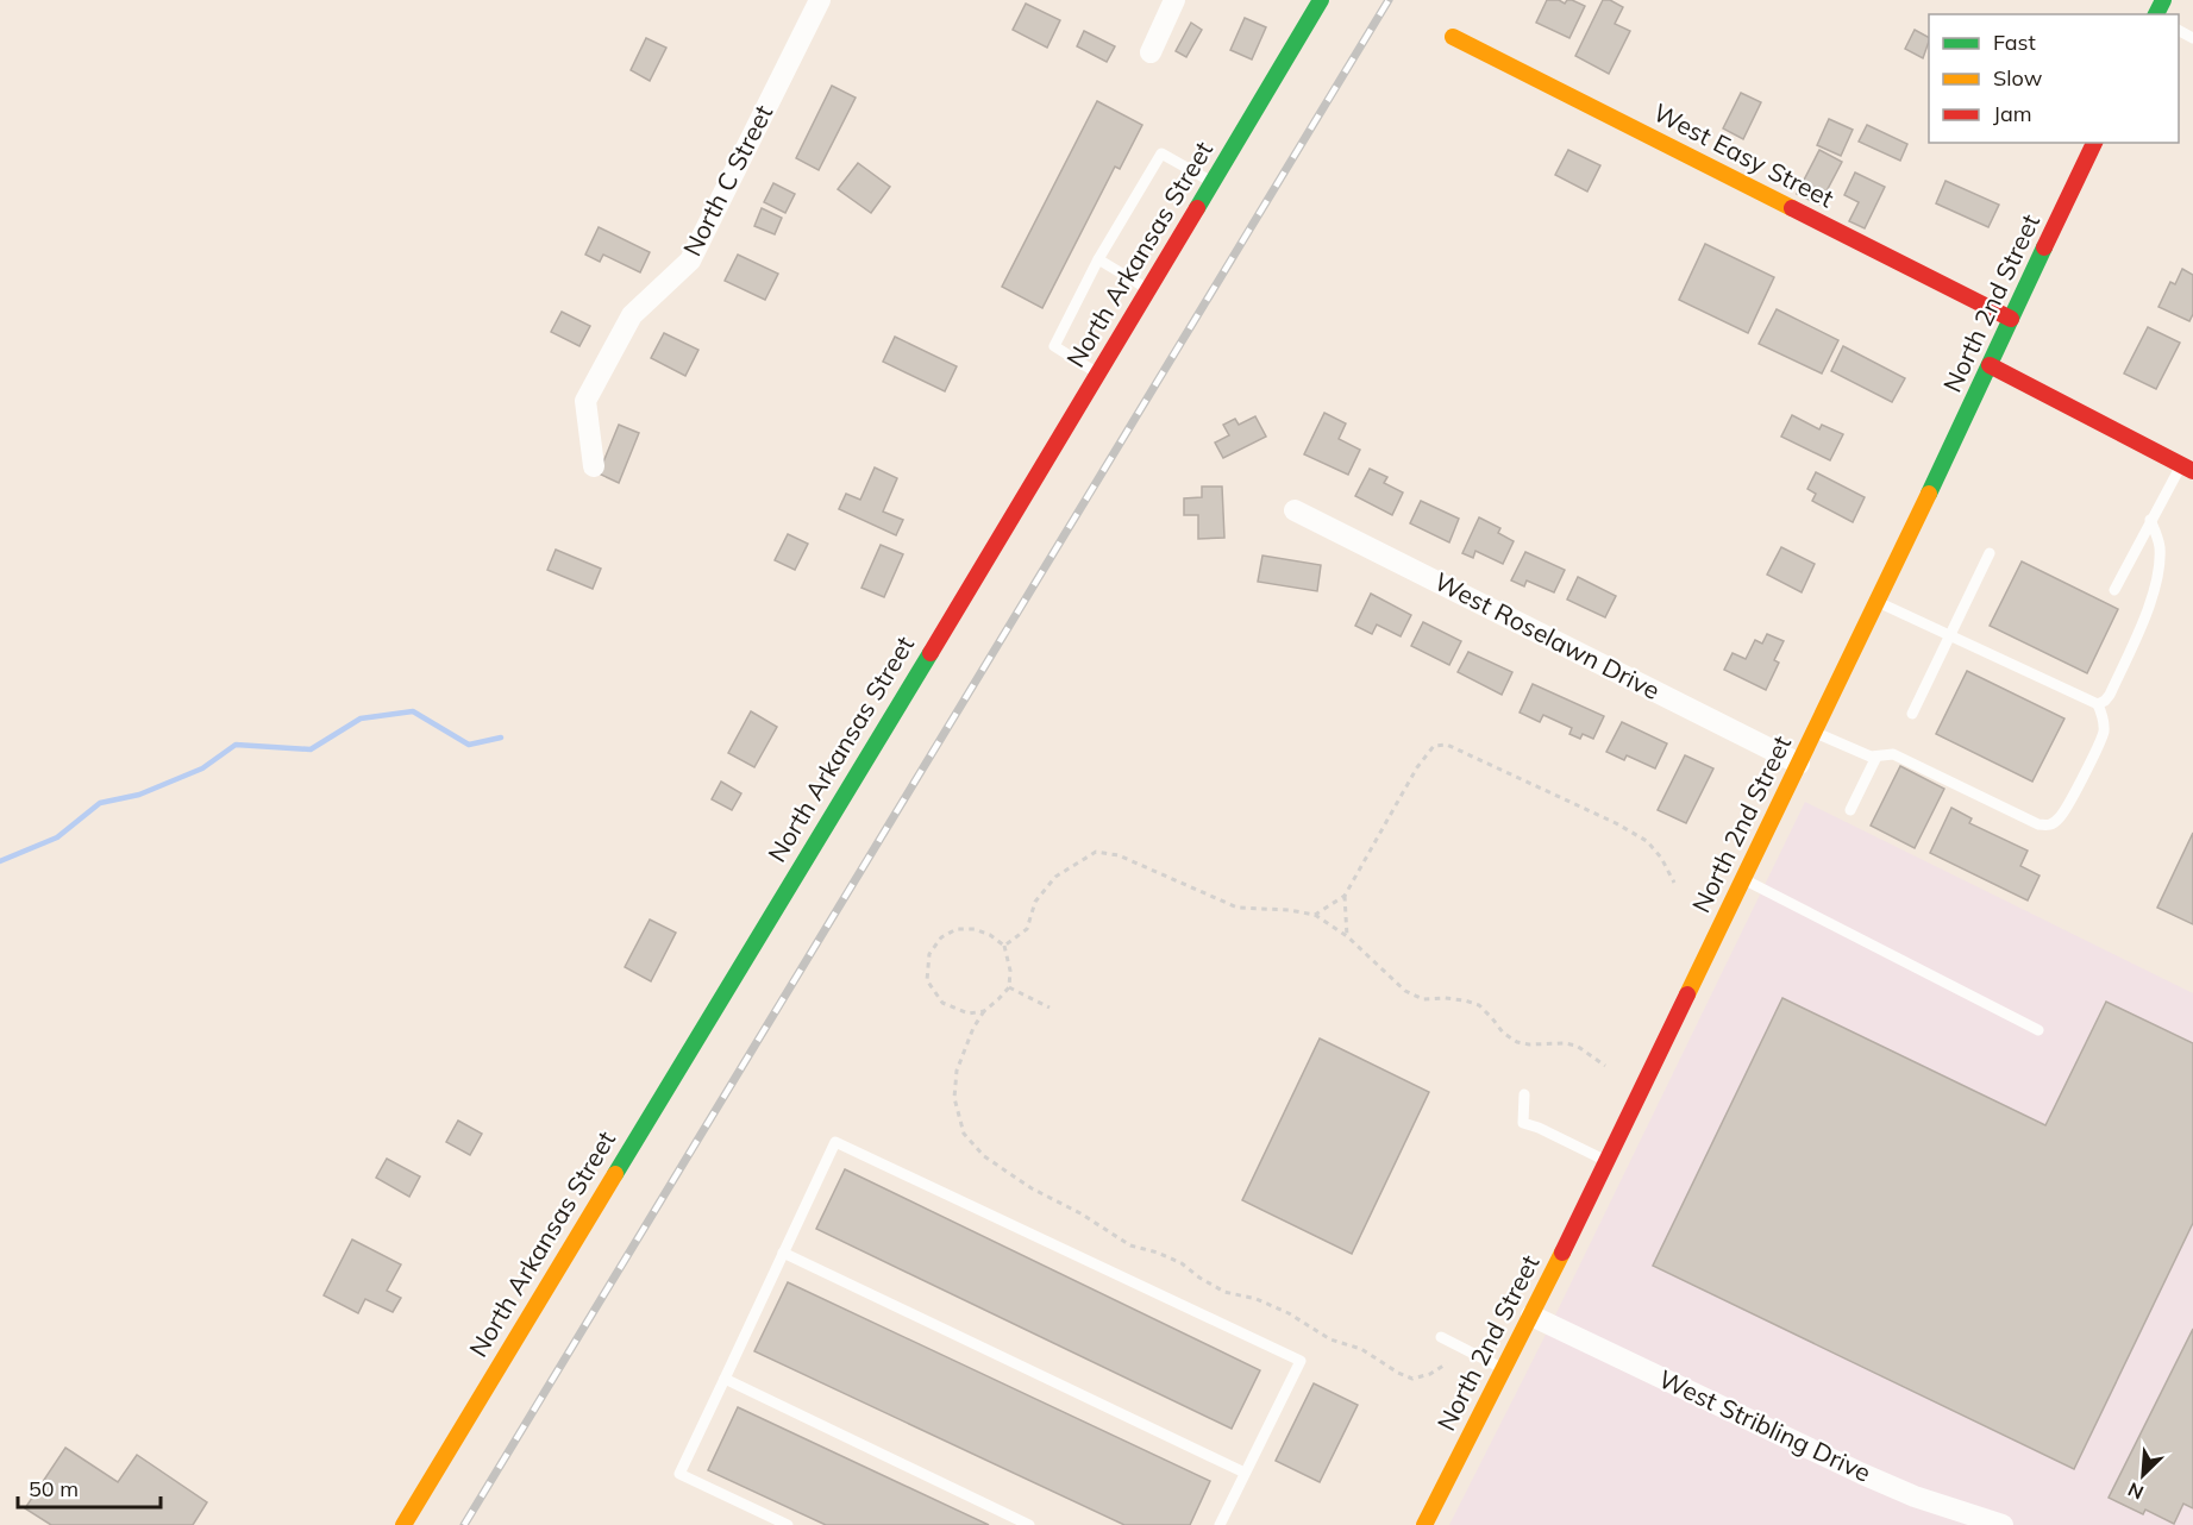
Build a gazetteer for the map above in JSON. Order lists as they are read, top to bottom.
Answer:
{
  "streets": {
    "street": [
      "West Easy Street",
      "North C Street",
      "North Arkansas Street",
      "North 2nd Street",
      "West Roselawn Drive",
      "West Stribling Drive"
    ]
  },
  "crossings": [
    ["West Easy Street", "North 2nd Street"],
    ["North 2nd Street", "West Roselawn Drive"],
    ["North 2nd Street", "West Stribling Drive"]
  ],
  "legend": ["Fast", "Slow", "Jam"],
  "scale_bar": "50 m",
  "north": "bottom left"
}
